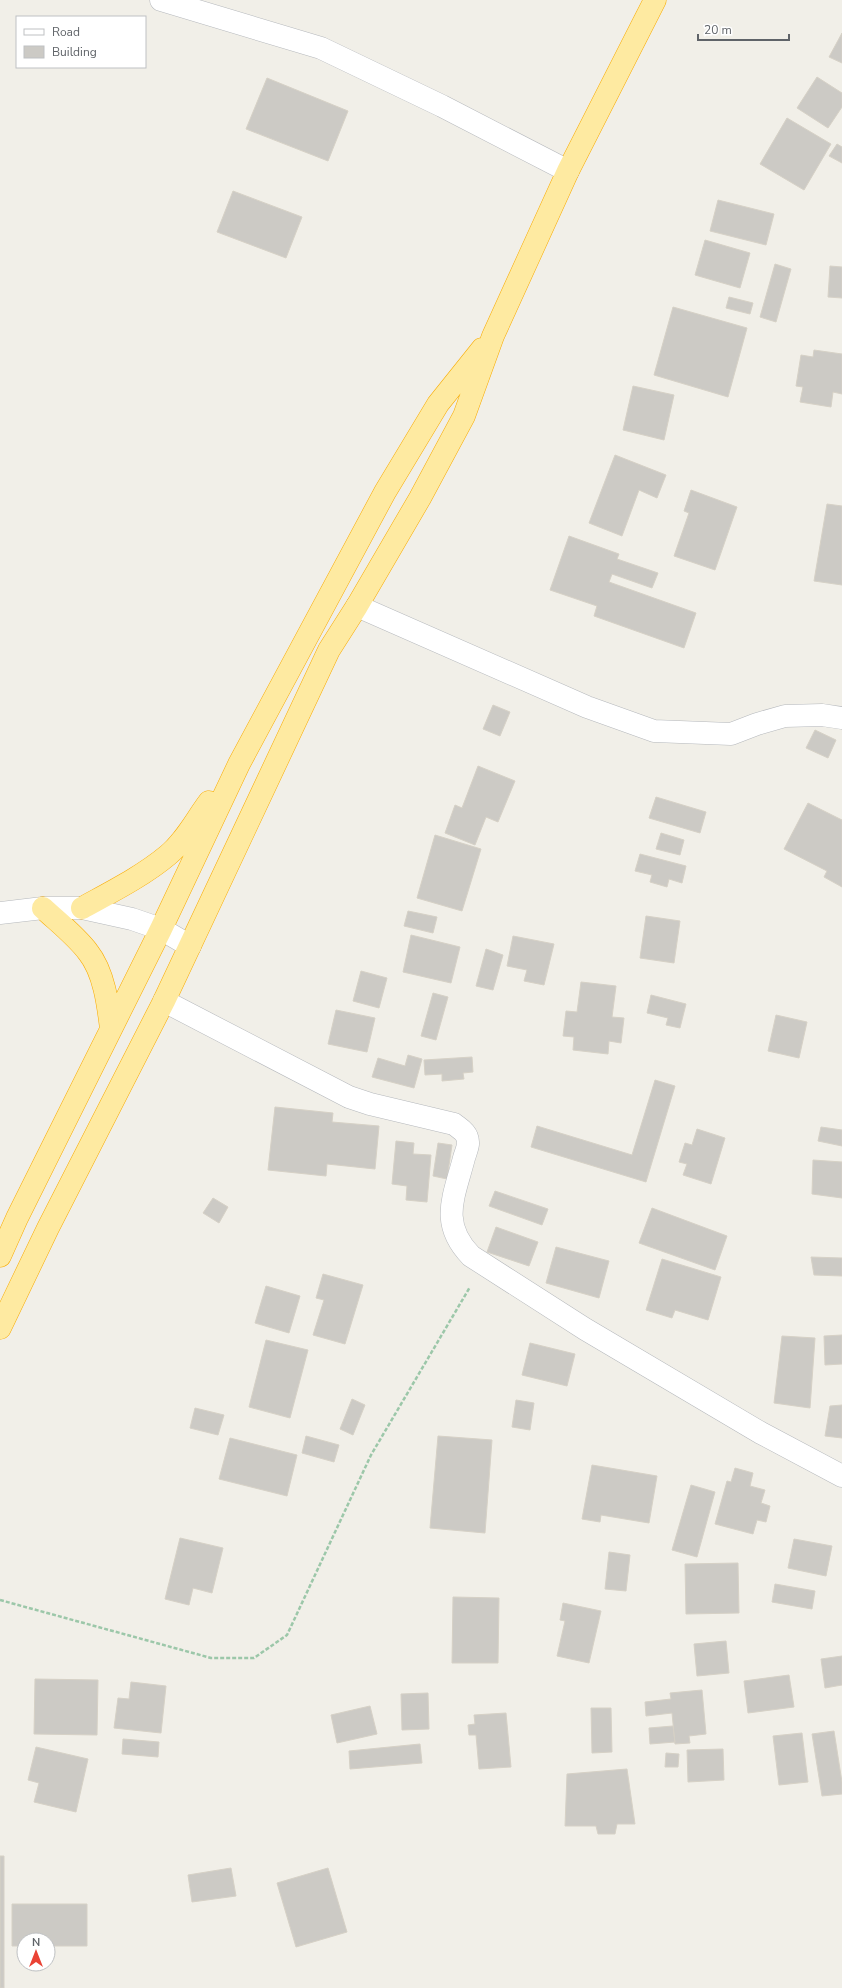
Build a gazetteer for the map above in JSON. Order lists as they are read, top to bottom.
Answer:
{
  "legend": ["Road", "Building"],
  "scale_bar": "20 m",
  "north": "top"
}
